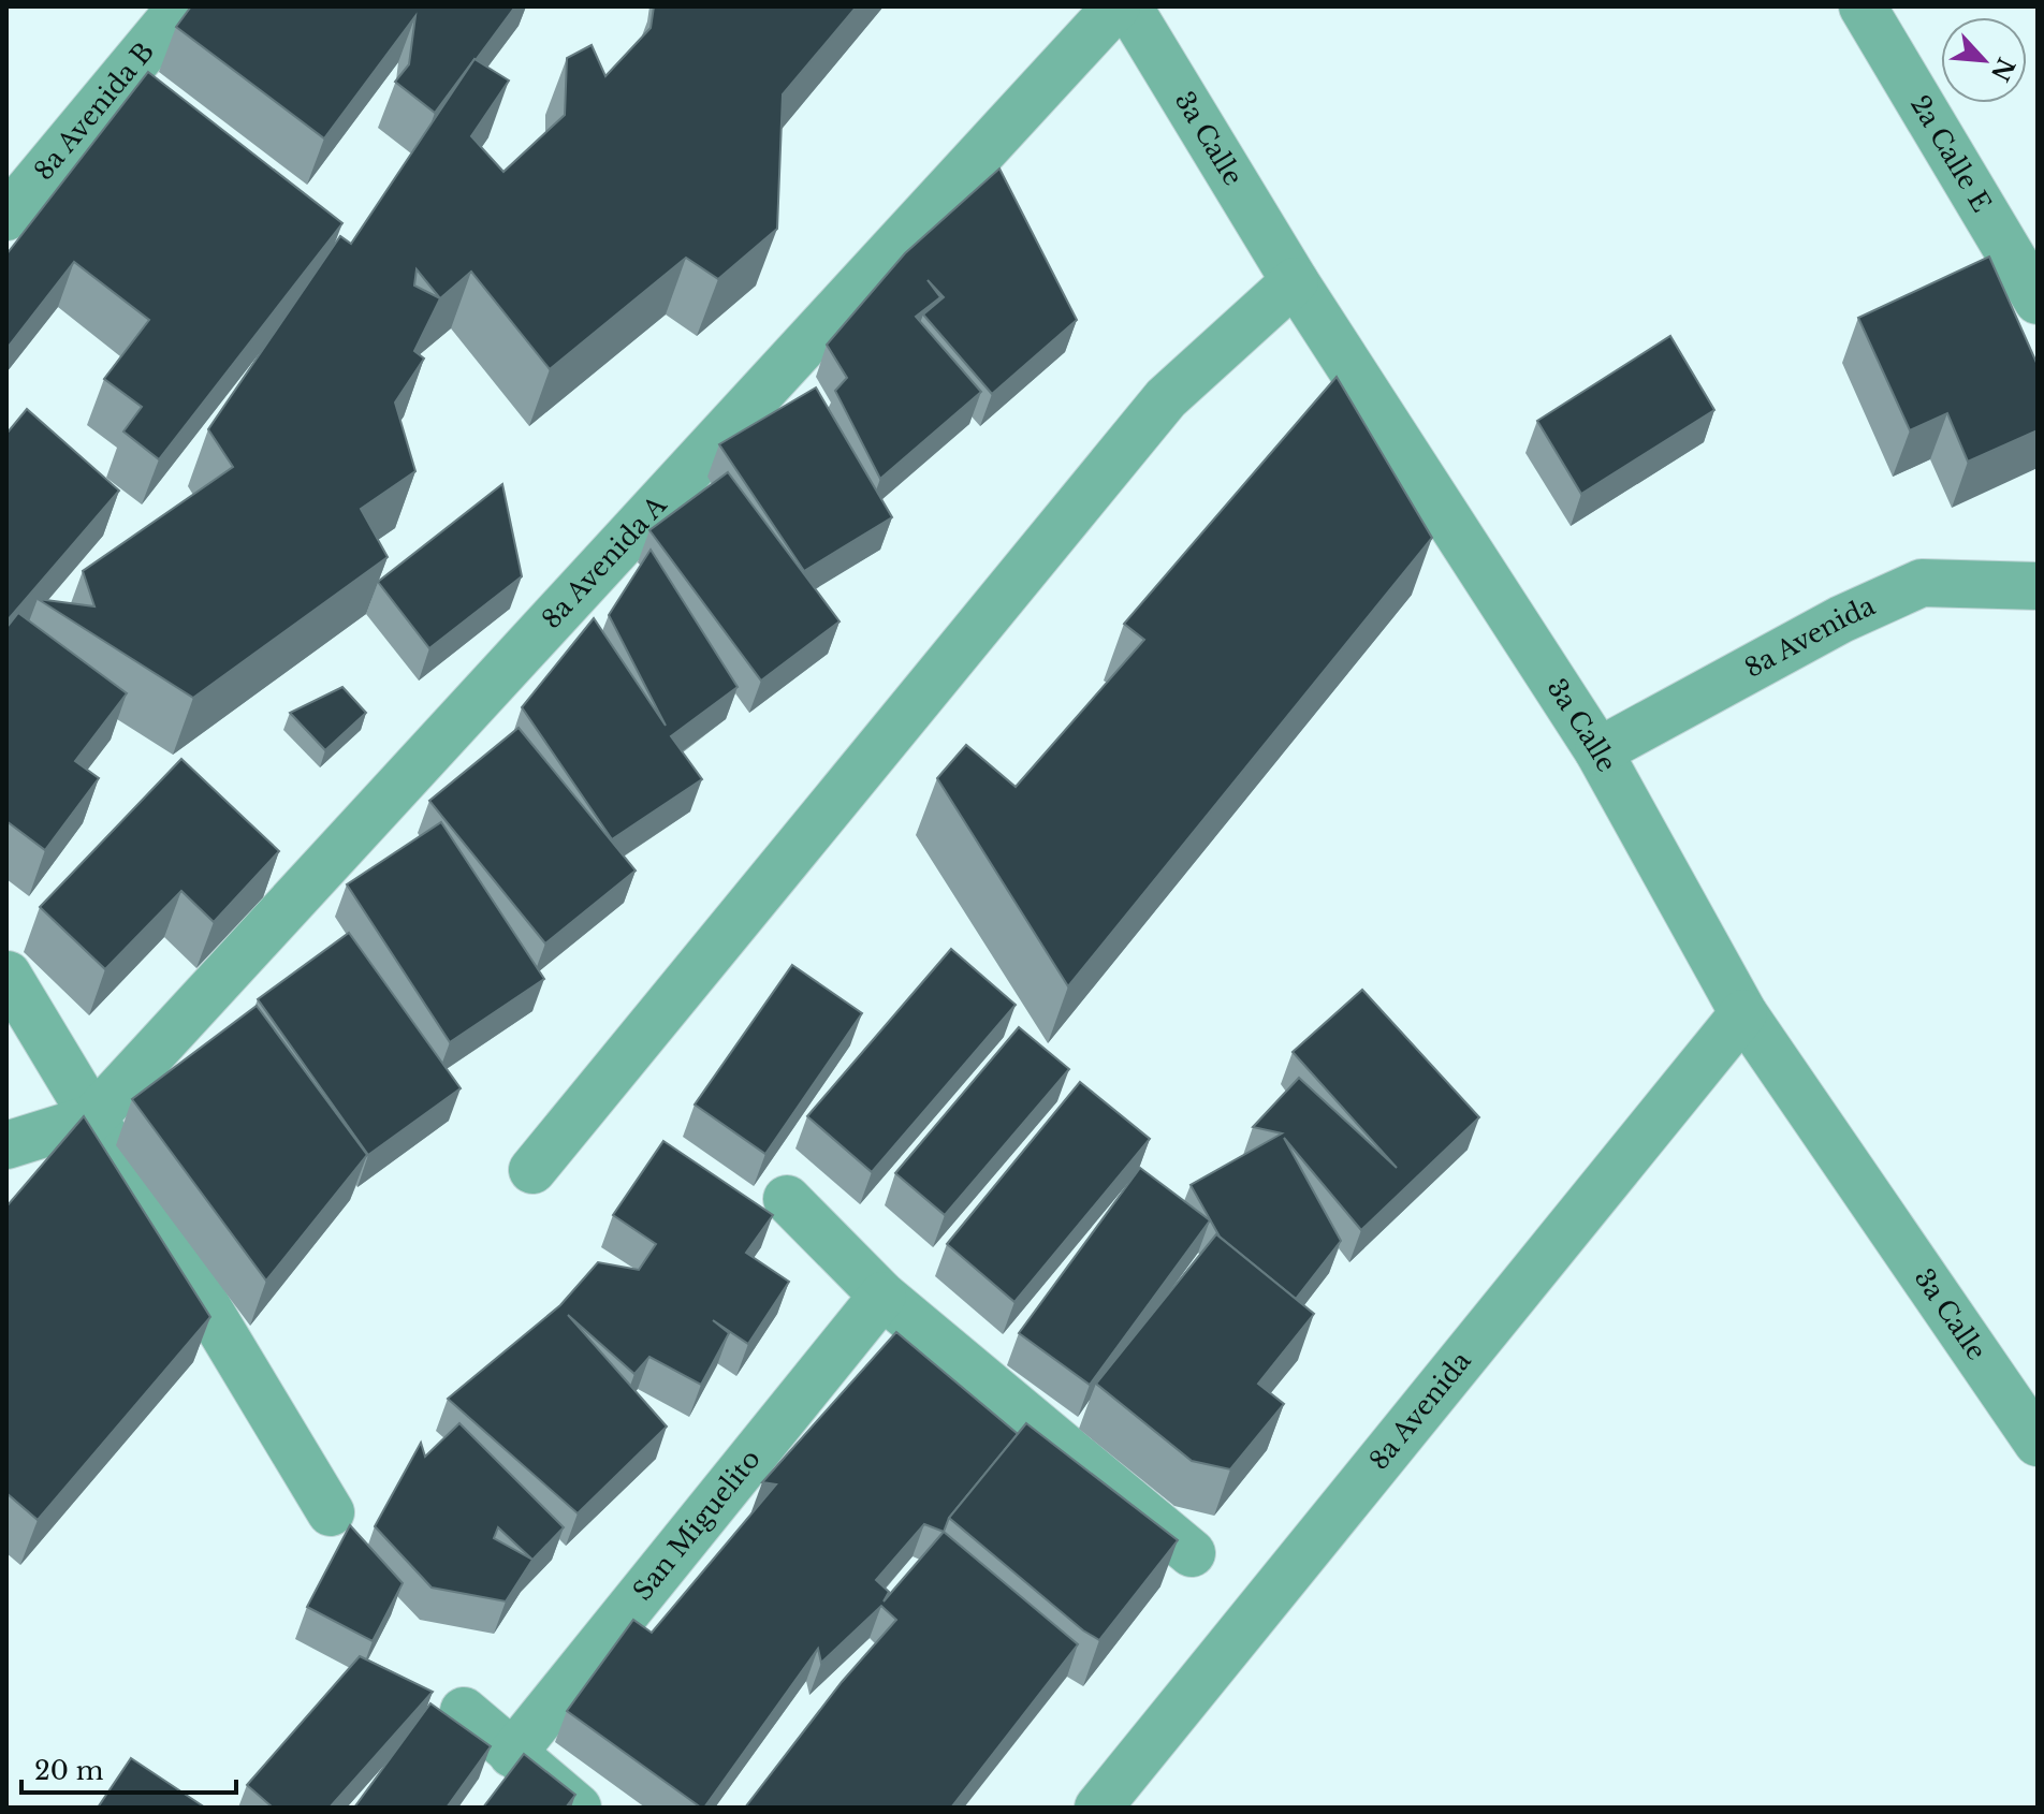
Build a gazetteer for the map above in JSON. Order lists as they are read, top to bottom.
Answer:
{
  "streets": {
    "street": [
      "8a Avenida B",
      "3a Calle",
      "2a Calle E",
      "8a Avenida A",
      "8a Avenida",
      "San Miguelito"
    ]
  },
  "crossings": [
    ["3a Calle", "8a Avenida"]
  ],
  "scale_bar": "20 m",
  "north": "bottom right"
}
